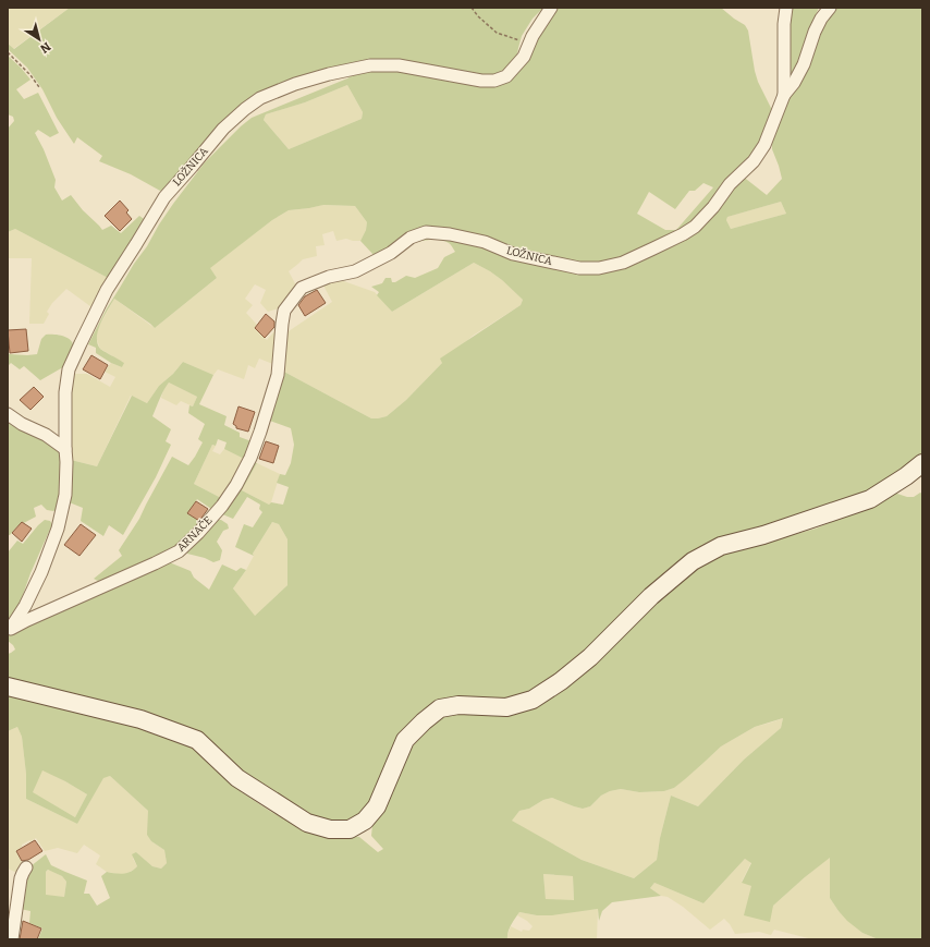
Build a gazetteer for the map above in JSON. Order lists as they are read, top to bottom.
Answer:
{
  "streets": {
    "street": ["LOŽNICA", "ARNAČE"]
  },
  "crossings": [
    ["LOŽNICA", "ARNAČE"]
  ],
  "north": "bottom right"
}
